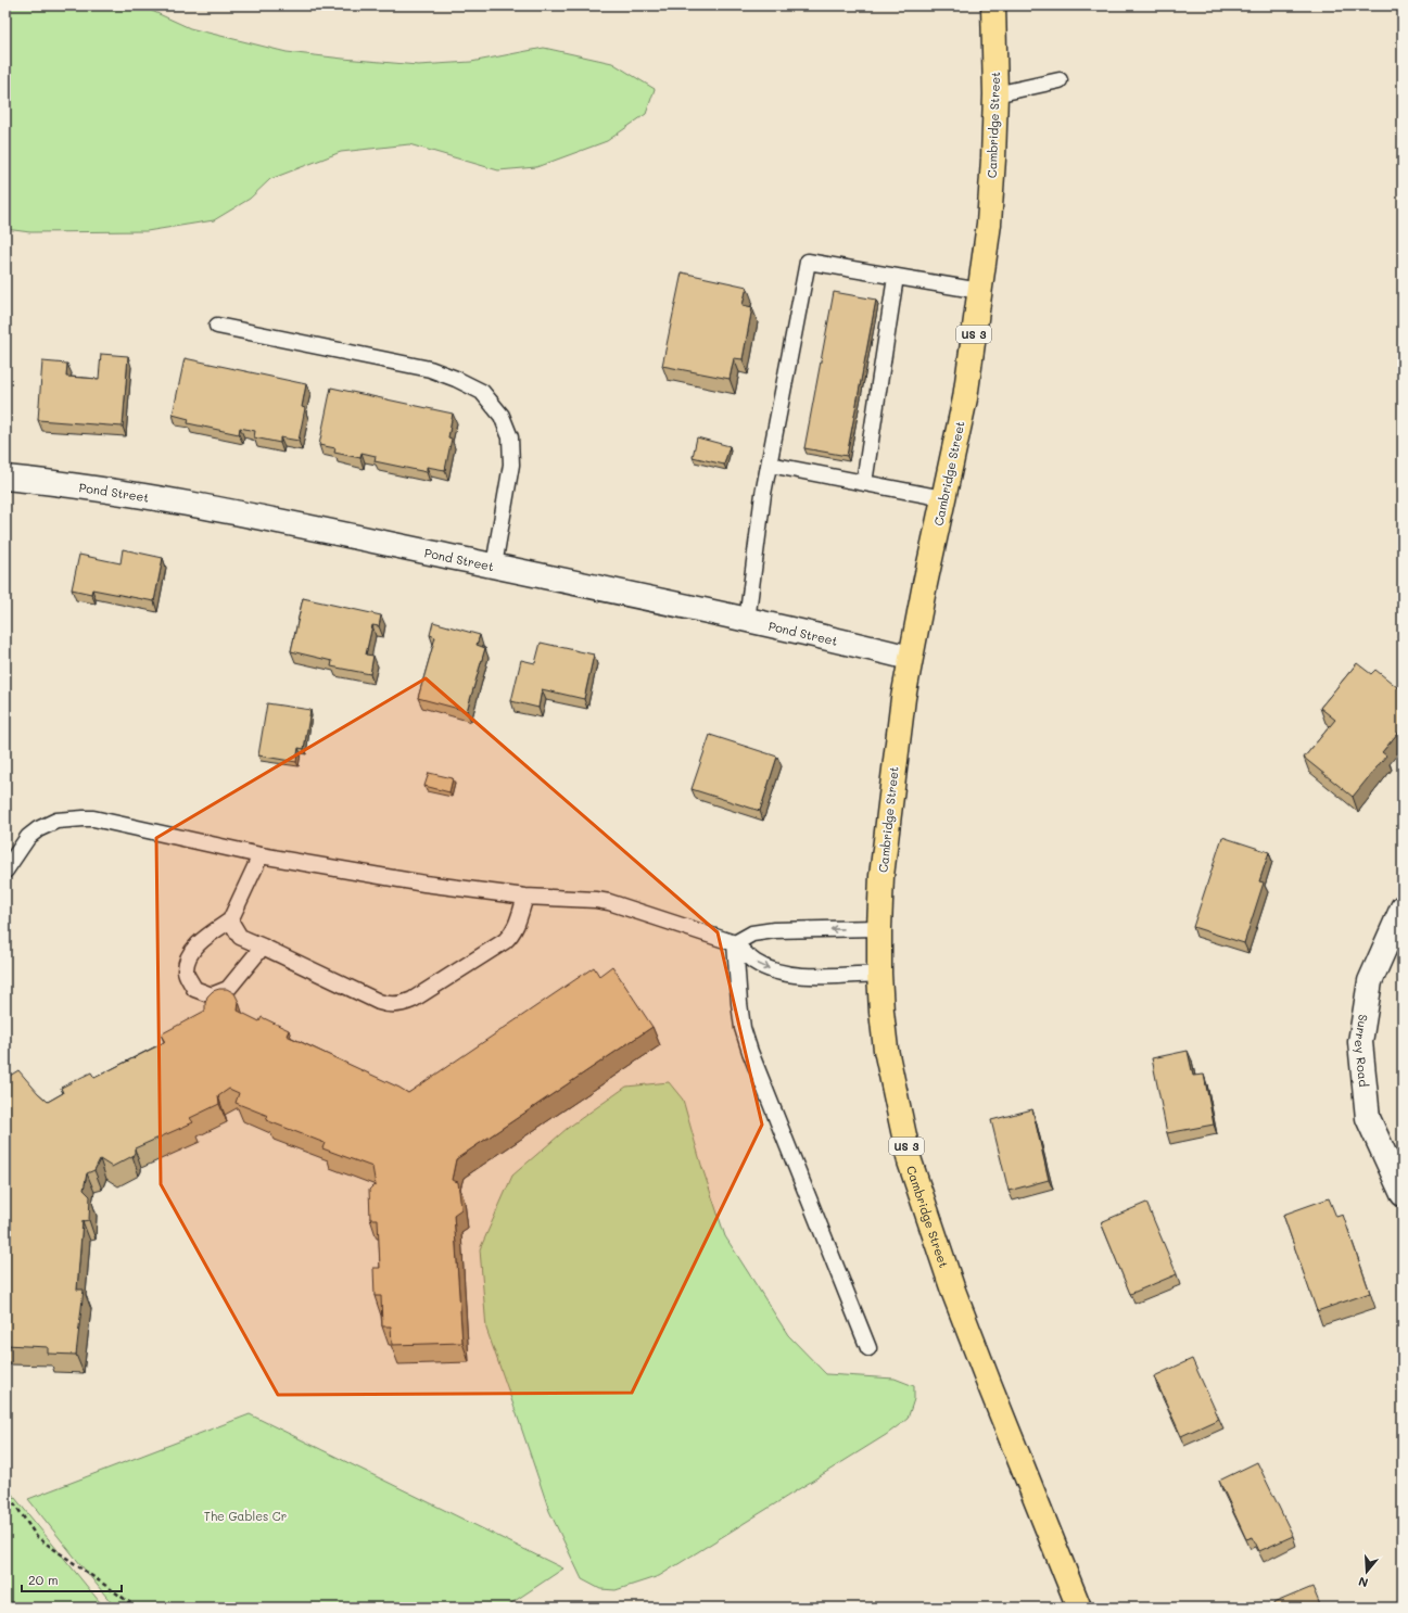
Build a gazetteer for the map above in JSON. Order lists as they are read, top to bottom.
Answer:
{
  "streets": {
    "highway": ["Cambridge Street", "US 3"],
    "street": ["Pond Street", "Surrey Road"]
  },
  "crossings": [
    ["Cambridge Street", "Pond Street"]
  ],
  "parks": ["The Gables Cr"],
  "scale_bar": "20 m",
  "north": "bottom"
}
